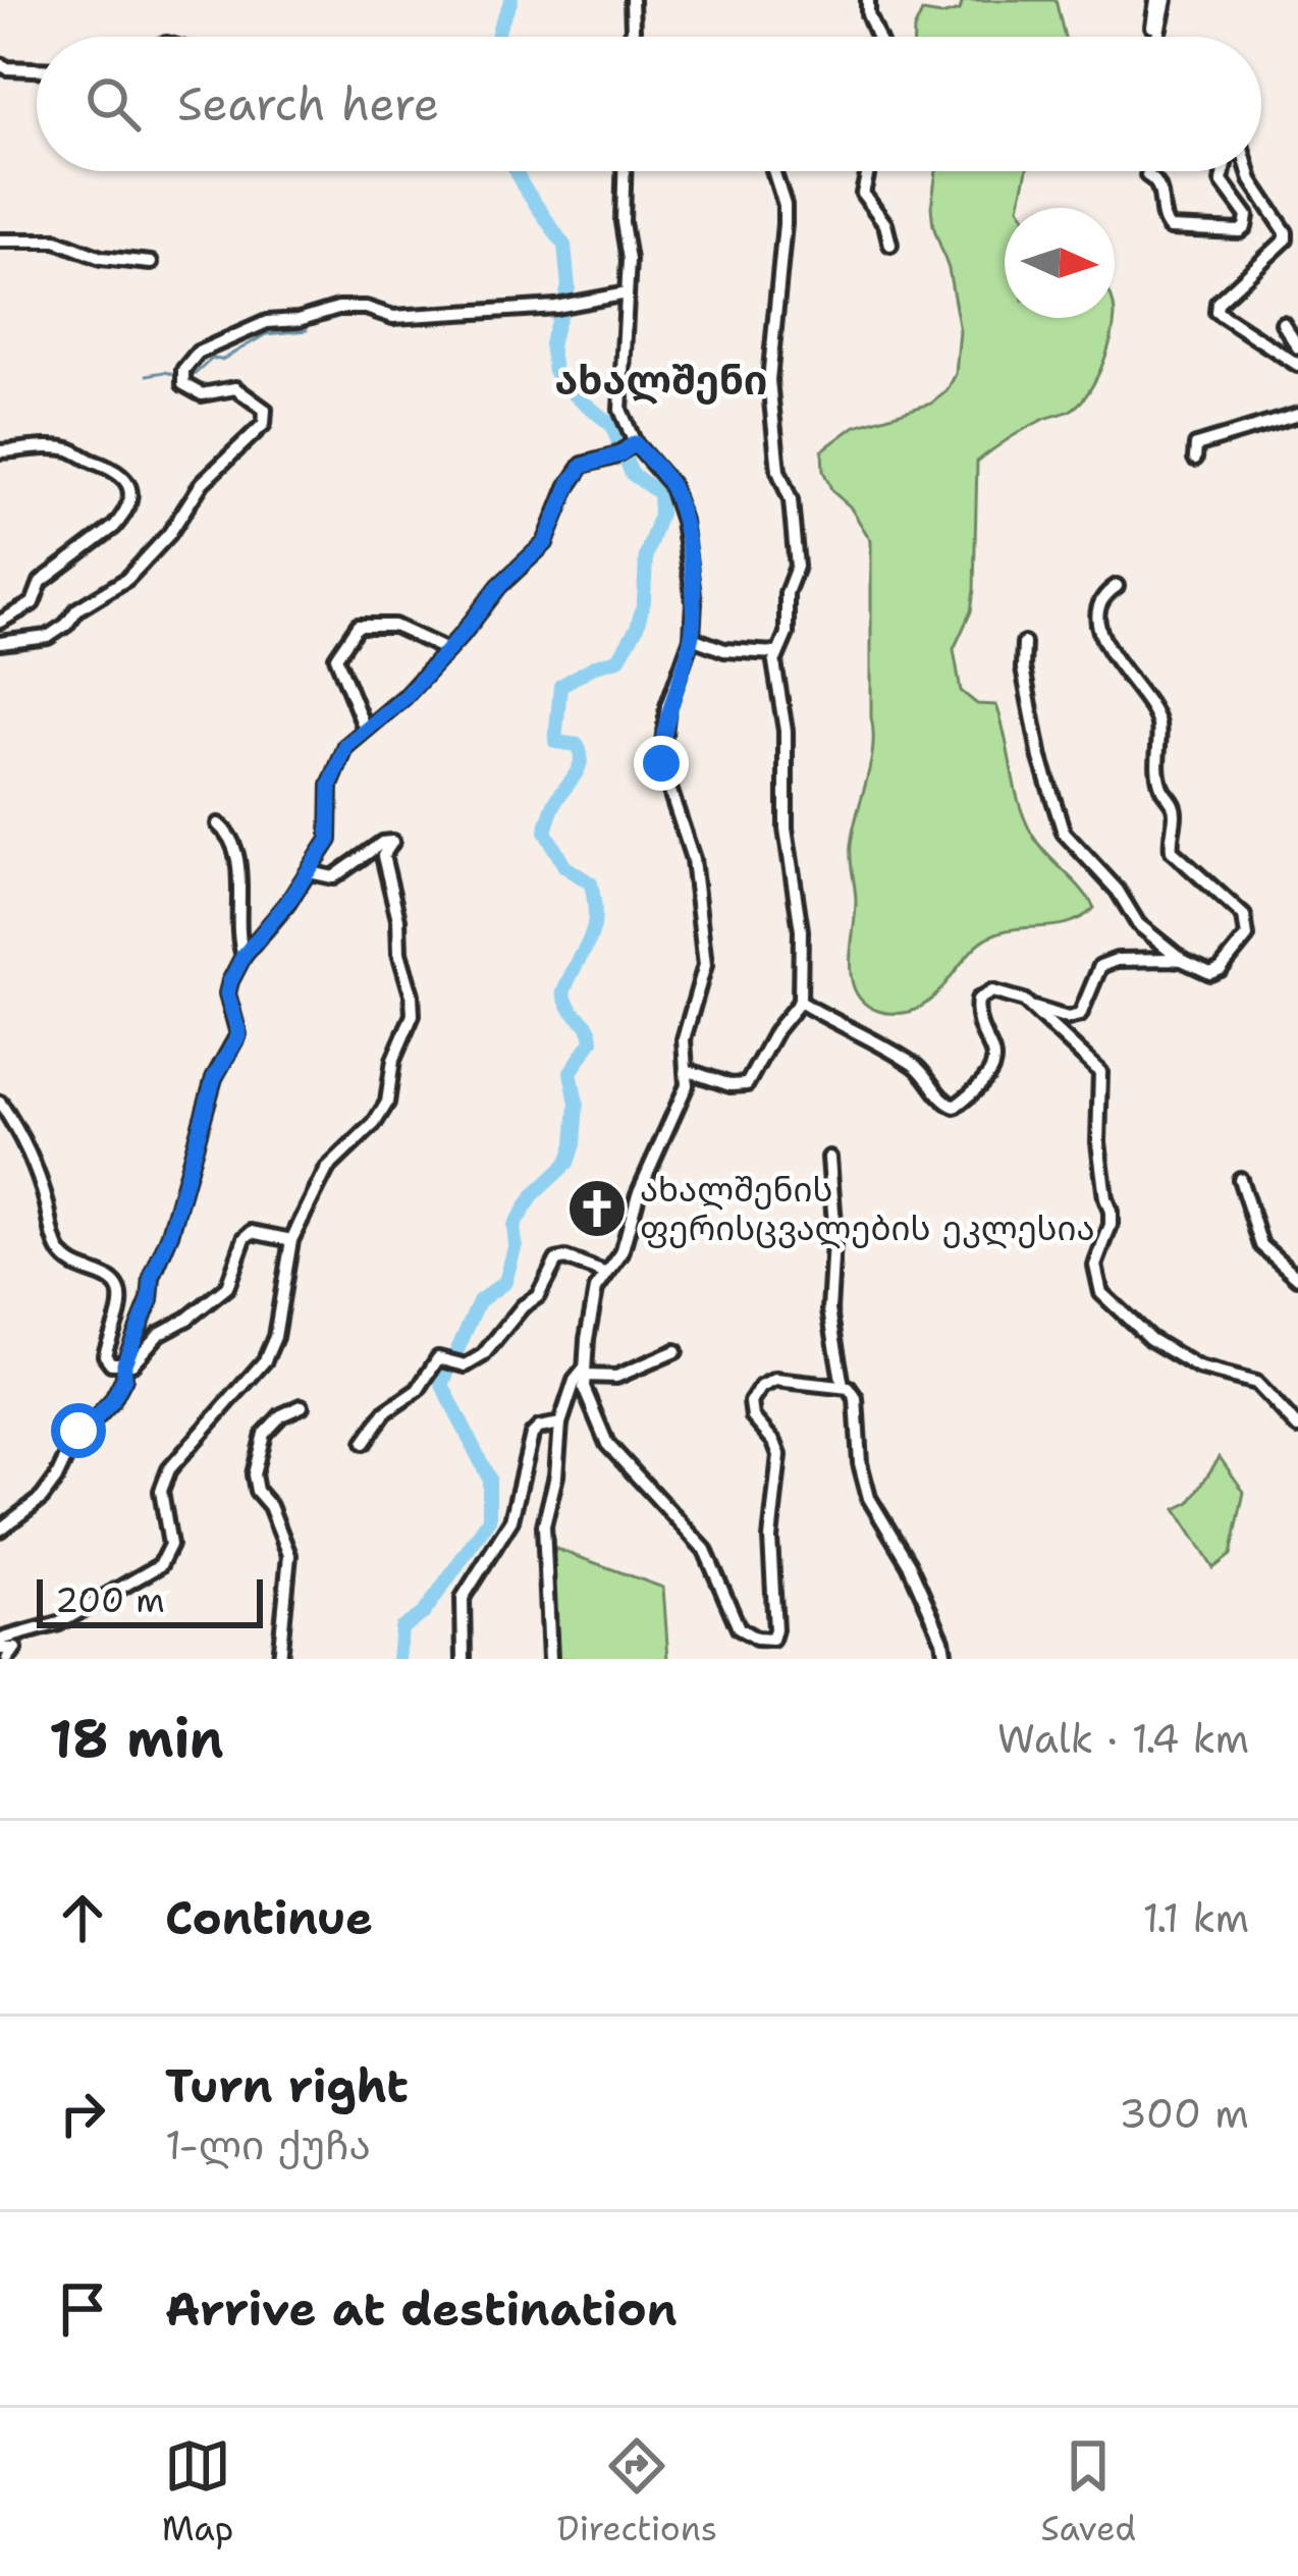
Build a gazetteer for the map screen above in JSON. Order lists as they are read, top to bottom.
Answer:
{
  "districts": ["ახალშენი"],
  "places": {
    "church": ["ახალშენის ფერისცვალების ეკლესია"]
  },
  "scale_bar": "200 m",
  "north": "right",
  "page": {
    "search": "Search here",
    "scale": "200 m",
    "heading": ["18 min", "Walk · 1.4 km"],
    "list": [
      ["Continue", "1.1 km"],
      ["Turn right", "1-ლი ქუჩა", "300 m"],
      "Arrive at destination"
    ],
    "nav": ["Map", "Directions", "Saved"]
  }
}
